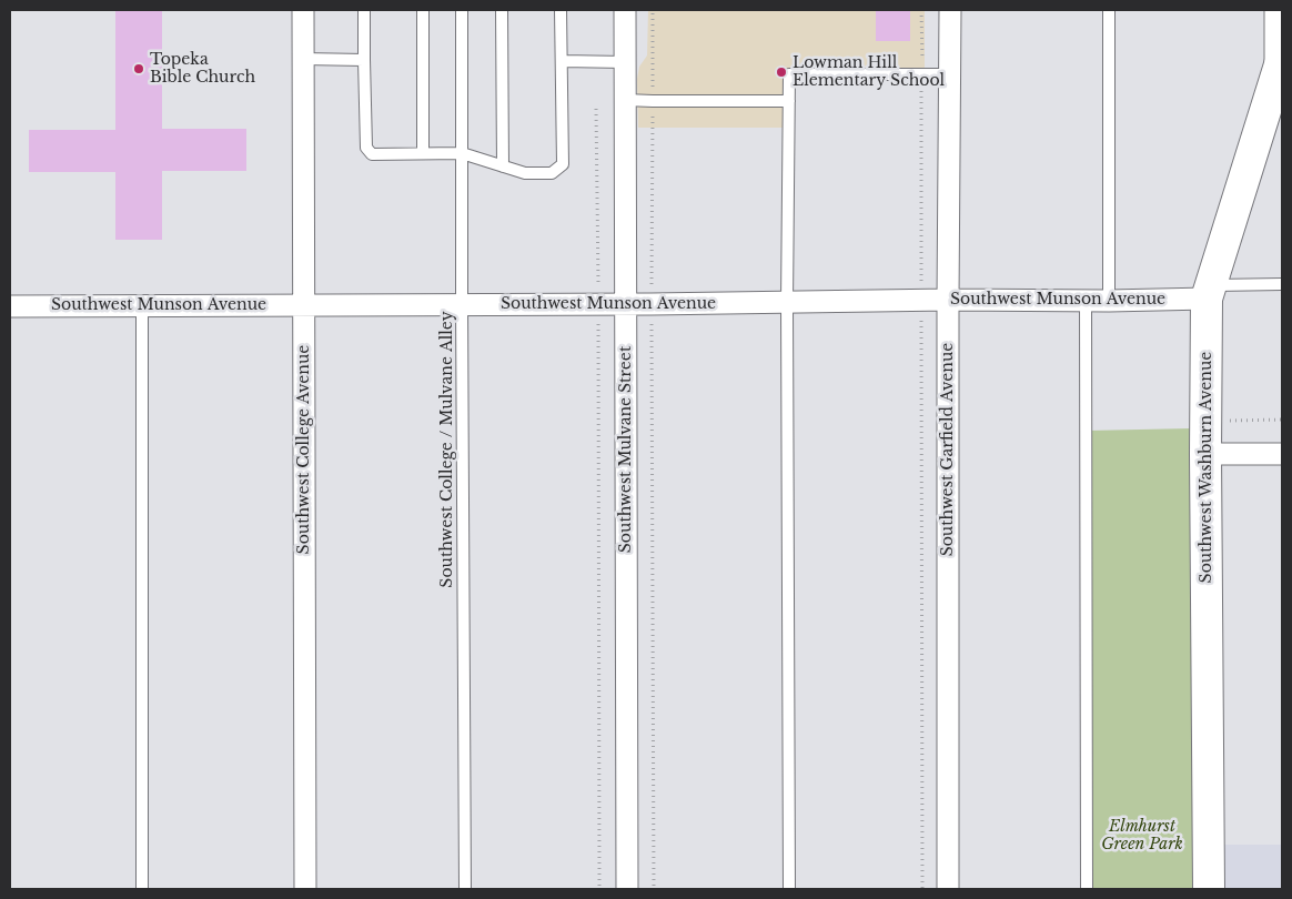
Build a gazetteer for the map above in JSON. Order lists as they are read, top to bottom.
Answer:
{
  "streets": {
    "main road": ["Southwest Washburn Avenue"],
    "street": [
      "Southwest Munson Avenue",
      "Southwest College Avenue",
      "Southwest Mulvane Street",
      "Southwest Garfield Avenue"
    ],
    "lane": ["Southwest College / Mulvane Alley"]
  },
  "crossings": [
    ["Southwest Munson Avenue", "Southwest College Avenue"],
    ["Southwest Munson Avenue", "Southwest College / Mulvane Alley"],
    ["Southwest Munson Avenue", "Southwest Mulvane Street"],
    ["Southwest Munson Avenue", "Southwest Garfield Avenue"],
    ["Southwest Munson Avenue", "Southwest Washburn Avenue"]
  ],
  "parks": ["Elmhurst Green Park"],
  "places": ["Topeka Bible Church", "Lowman Hill Elementary School"]
}
